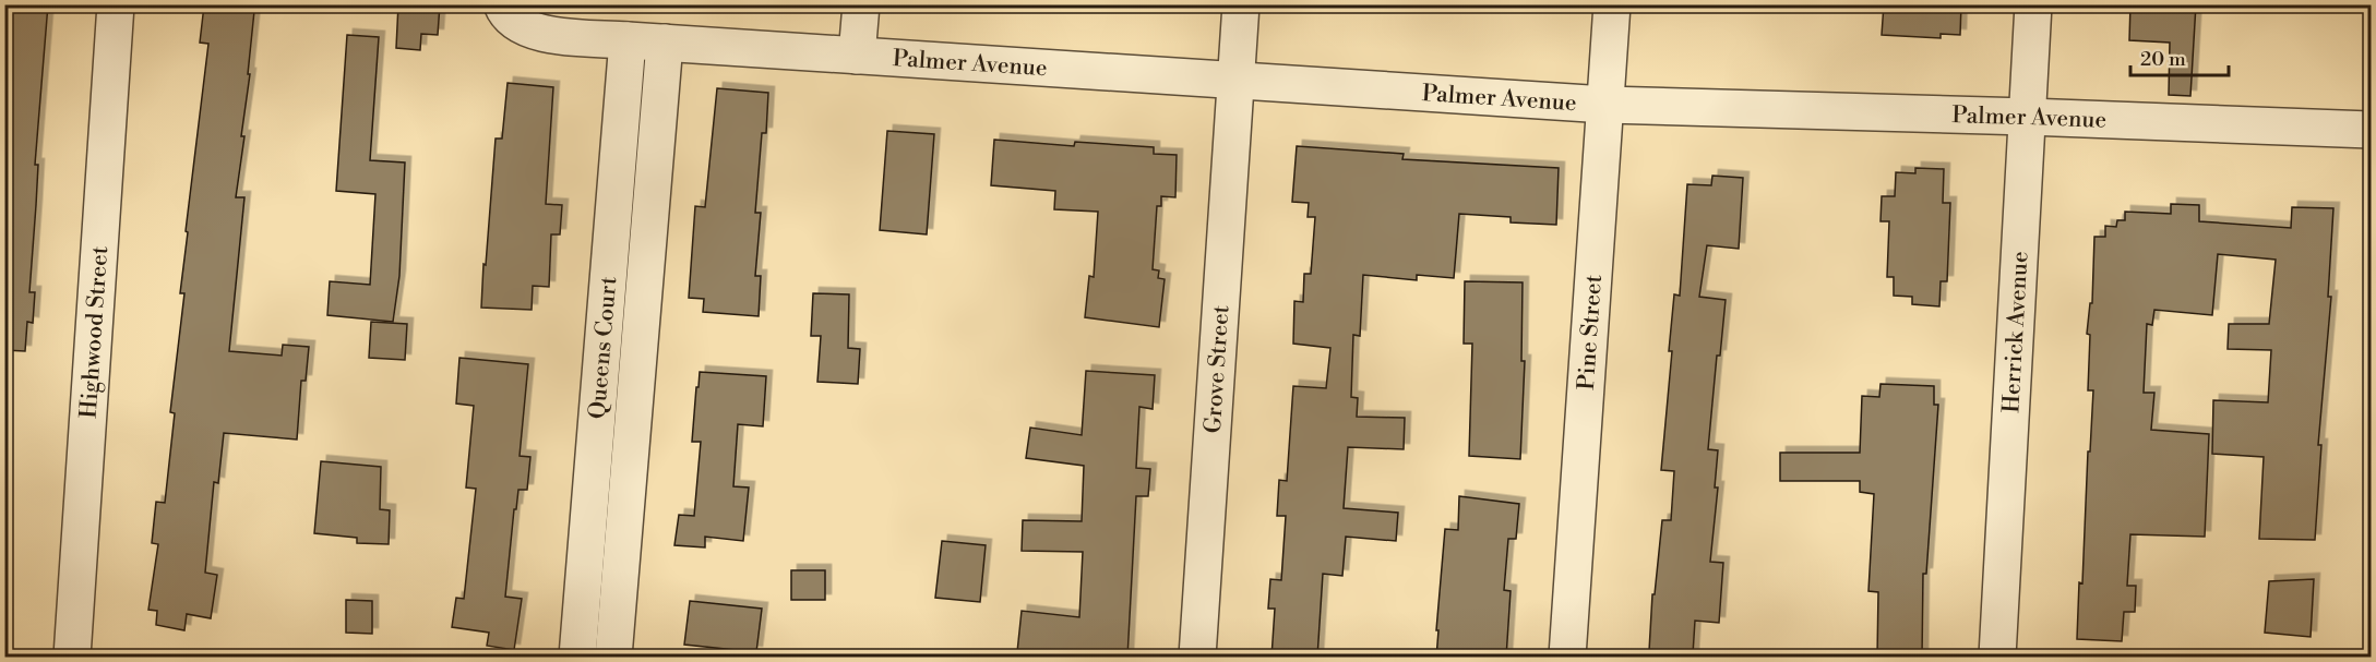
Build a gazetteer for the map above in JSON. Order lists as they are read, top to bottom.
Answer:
{
  "streets": {
    "street": [
      "Palmer Avenue",
      "Highwood Street",
      "Pine Street",
      "Herrick Avenue",
      "Queens Court",
      "Grove Street"
    ]
  },
  "crossings": [
    ["Palmer Avenue", "Pine Street"],
    ["Palmer Avenue", "Herrick Avenue"],
    ["Palmer Avenue", "Queens Court"],
    ["Palmer Avenue", "Grove Street"]
  ],
  "scale_bar": "20 m"
}
